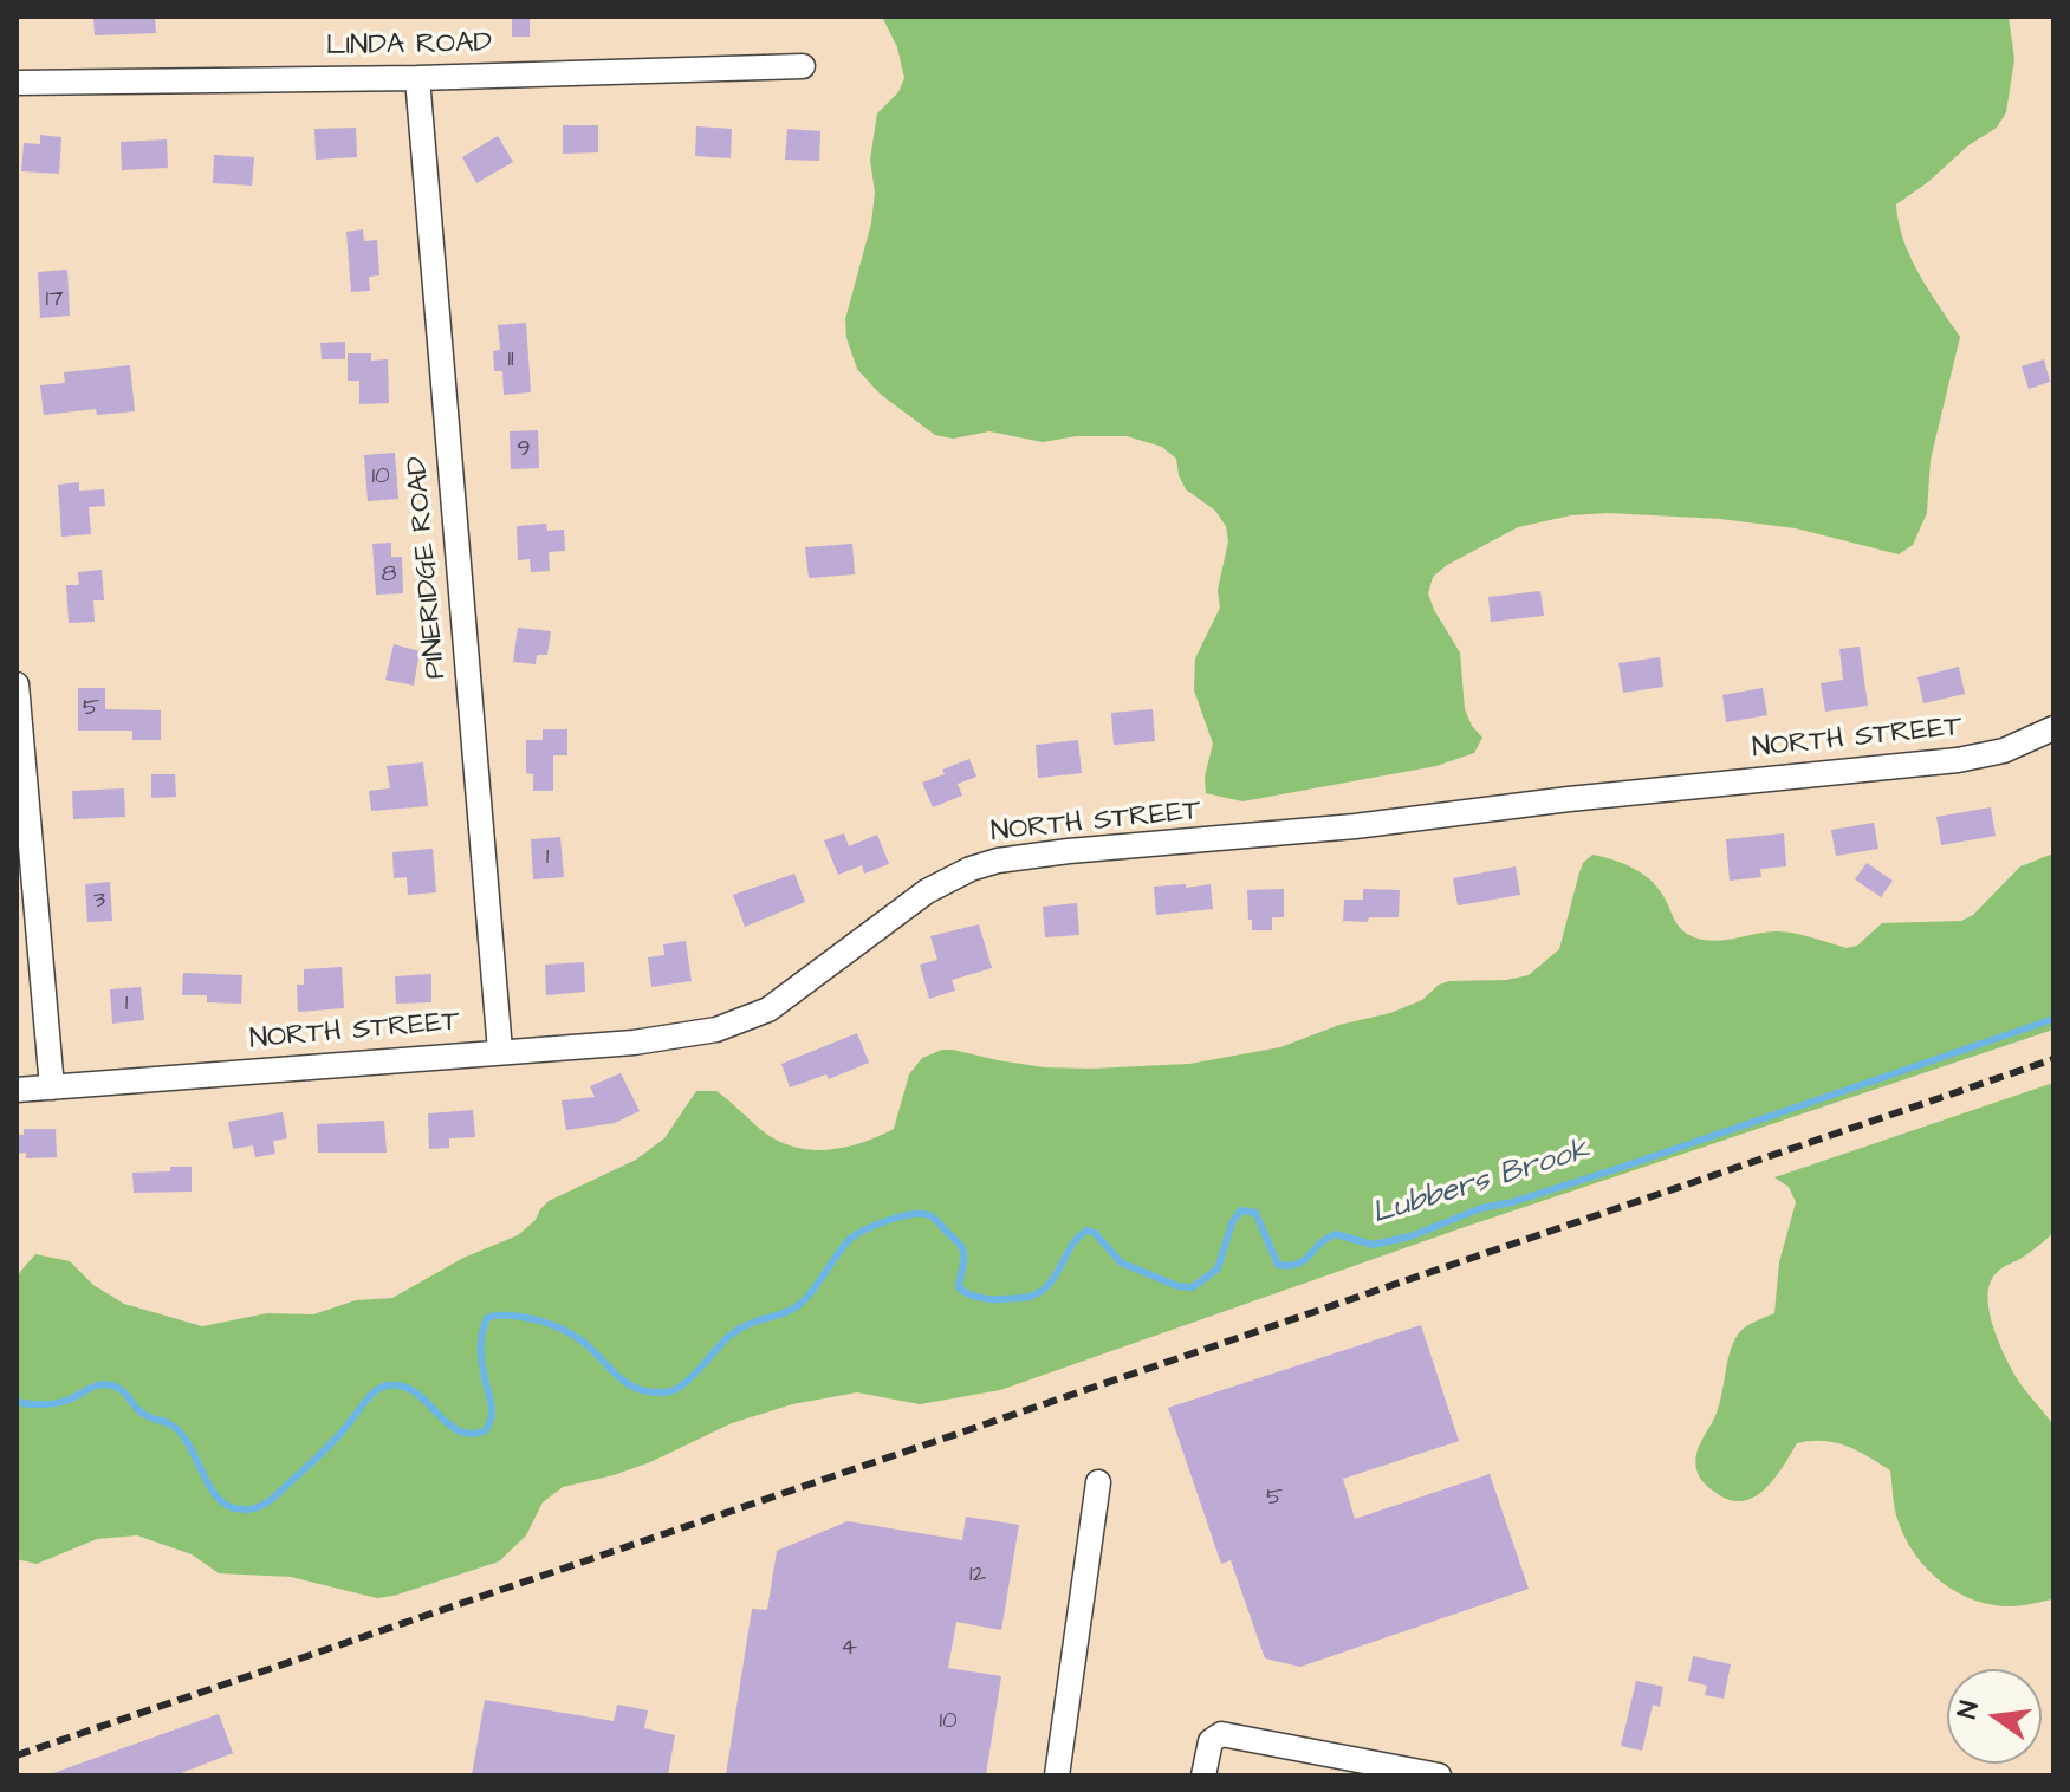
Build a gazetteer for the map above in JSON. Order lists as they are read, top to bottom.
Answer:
{
  "streets": {
    "street": ["LINDA ROAD", "PINERIDGE ROAD", "NORTH STREET"]
  },
  "crossings": [
    ["LINDA ROAD", "PINERIDGE ROAD"],
    ["PINERIDGE ROAD", "NORTH STREET"]
  ],
  "water": ["Lubbers Brook"],
  "house_numbers": [
    "17",
    "11",
    "9",
    "10",
    "8",
    "5",
    "1",
    "3",
    "1",
    "5",
    "12",
    "4",
    "10"
  ],
  "north": "left"
}
